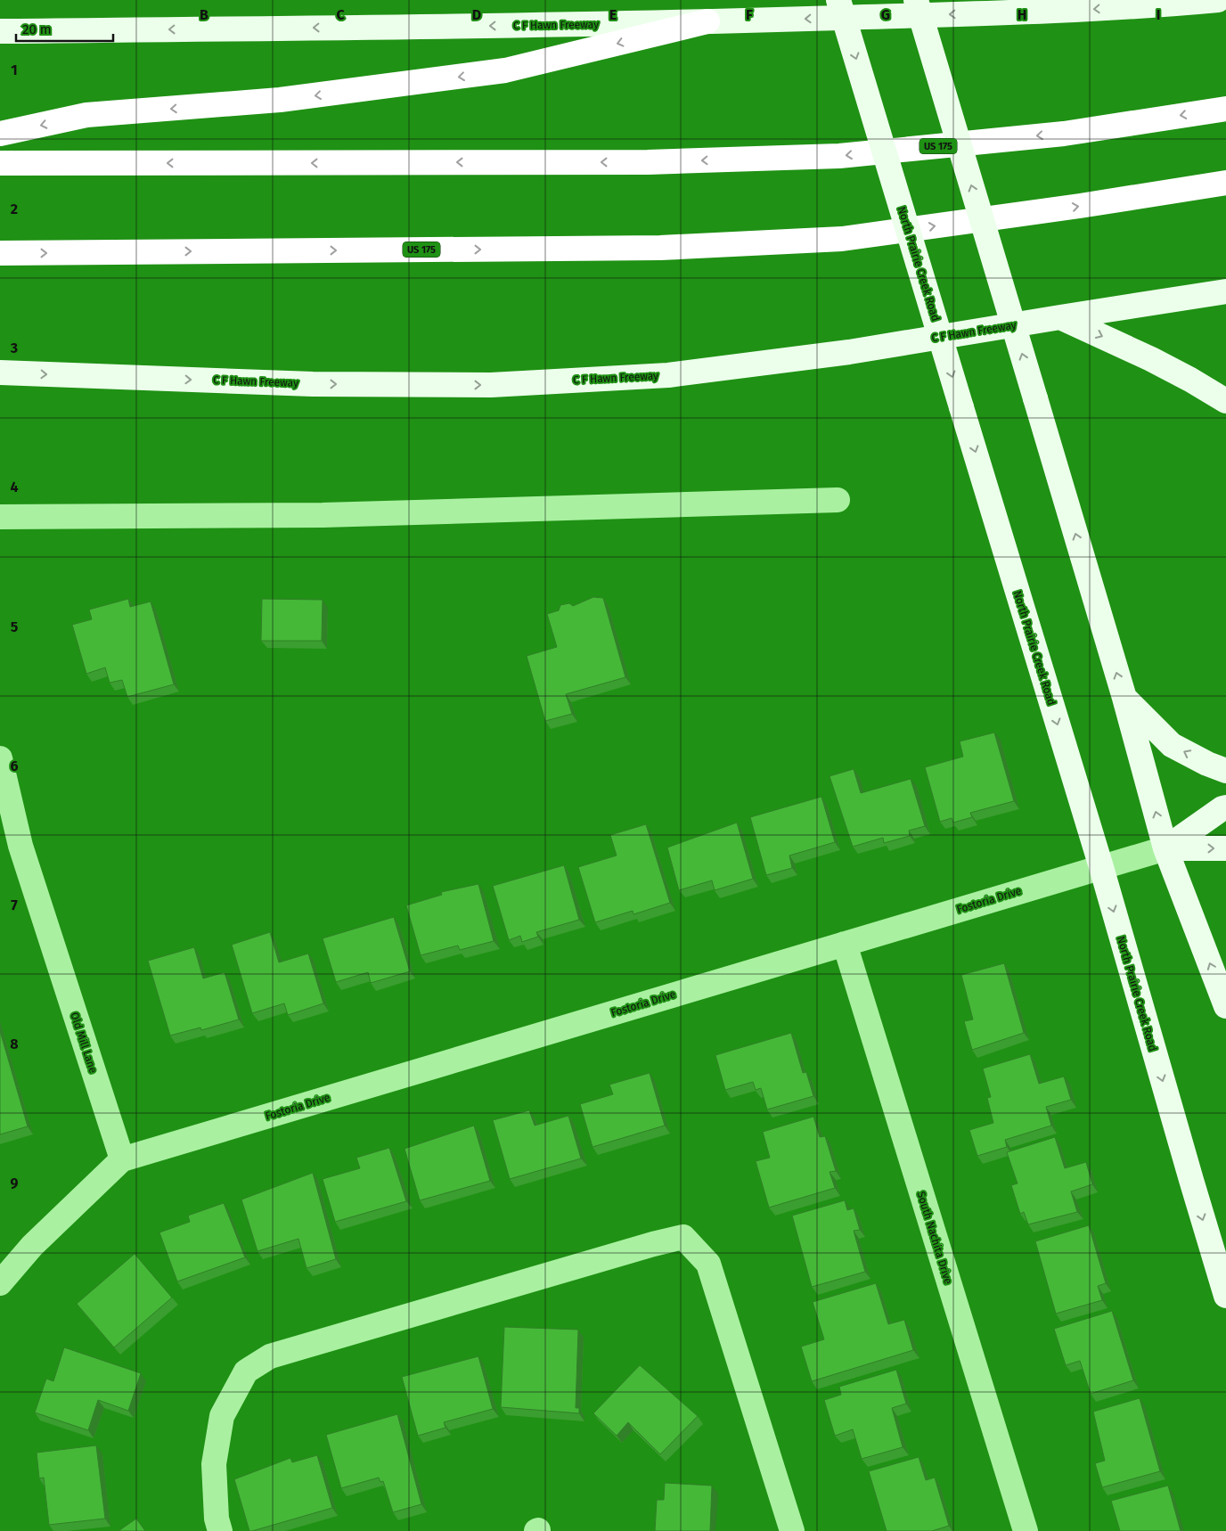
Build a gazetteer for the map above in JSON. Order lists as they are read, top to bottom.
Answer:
{
  "streets": {
    "highway": ["US 175"],
    "main road": ["C F Hawn Freeway", "North Prairie Creek Road"],
    "street": ["Fostoria Drive", "Old Mill Lane", "South Nachita Drive"]
  },
  "crossings": [
    ["North Prairie Creek Road", "Fostoria Drive"],
    ["Fostoria Drive", "Old Mill Lane"],
    ["Fostoria Drive", "South Nachita Drive"]
  ],
  "scale_bar": "20 m",
  "grid": {
    "columns": [
      "B",
      "C",
      "D",
      "E",
      "F",
      "G",
      "H",
      "I"
    ],
    "rows": [
      "1",
      "2",
      "3",
      "4",
      "5",
      "6",
      "7",
      "8",
      "9"
    ]
  }
}
